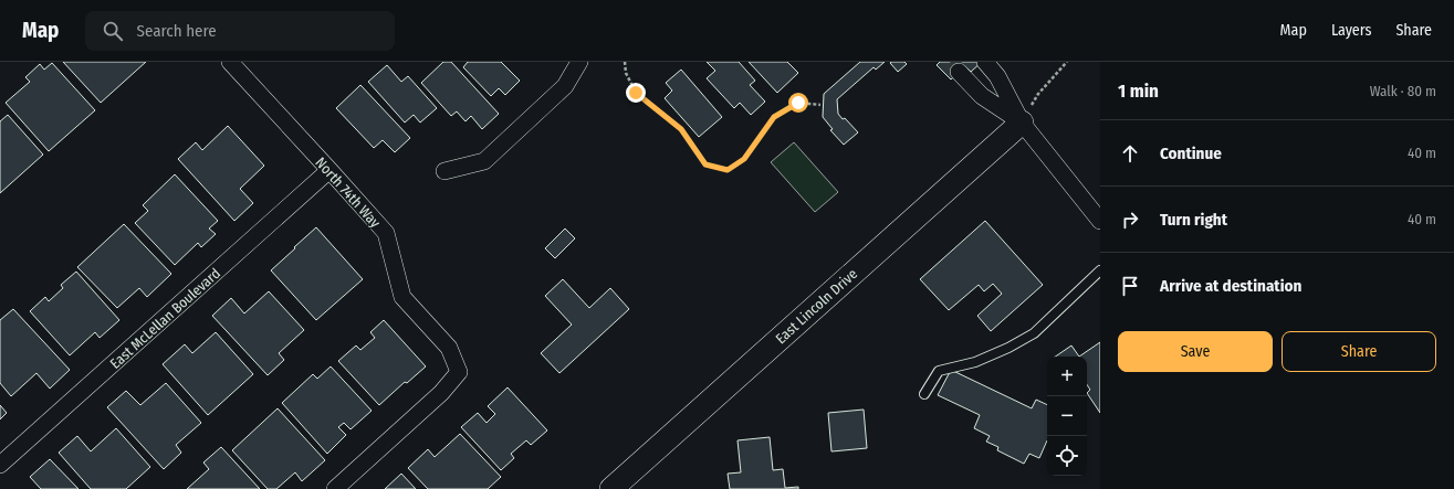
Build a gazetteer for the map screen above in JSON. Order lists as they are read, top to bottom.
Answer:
{
  "streets": {
    "main road": ["East Lincoln Drive"],
    "street": ["North 74th Way", "East McLellan Boulevard"]
  },
  "crossings": [
    ["North 74th Way", "East McLellan Boulevard"]
  ],
  "page": {
    "header": "Map",
    "search": "Search here",
    "nav": ["Map", "Layers", "Share"],
    "heading": ["1 min", "Walk · 80 m"],
    "list": [
      ["Continue", "40 m"],
      ["Turn right", "40 m"],
      "Arrive at destination"
    ],
    "buttons": ["Save", "Share"],
    "map_buttons": ["+", "−"]
  }
}
